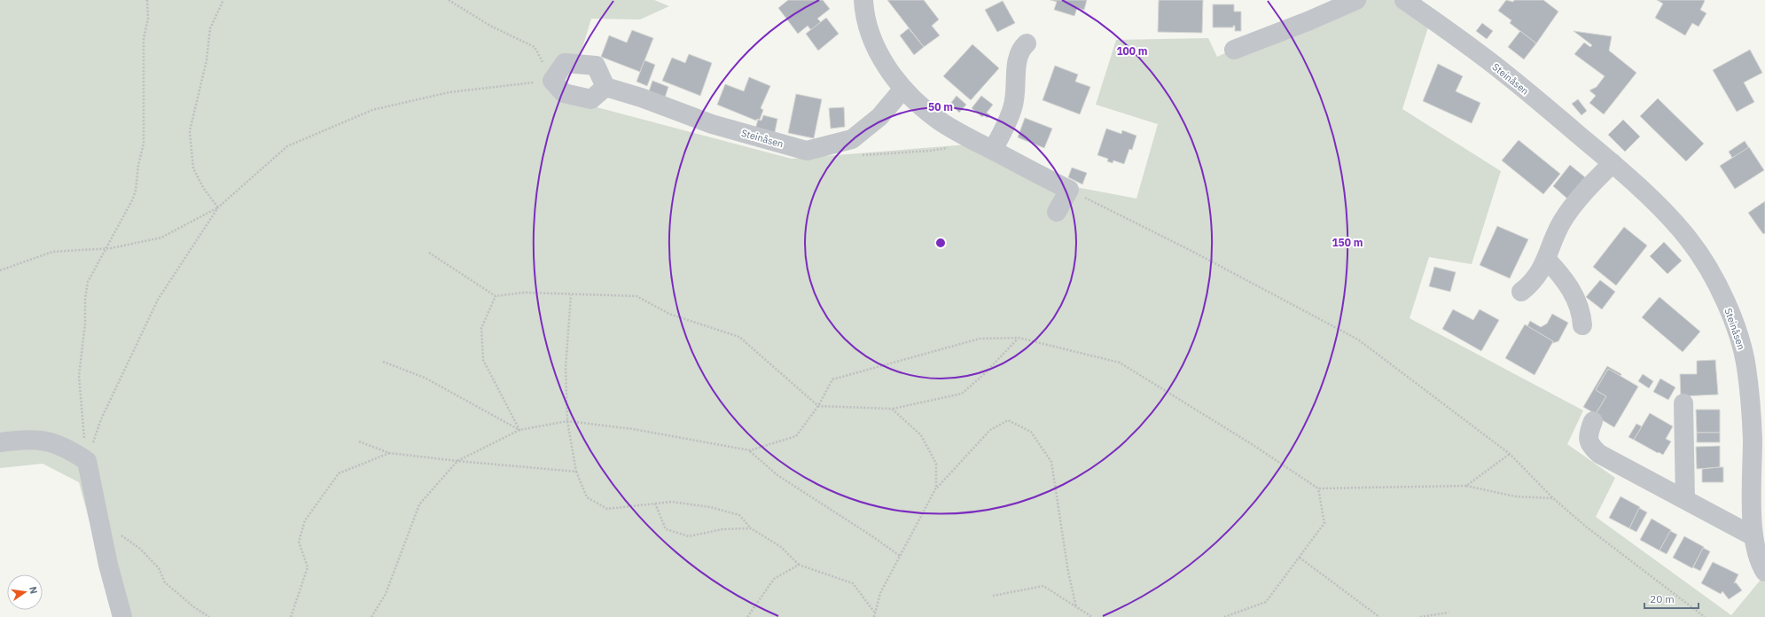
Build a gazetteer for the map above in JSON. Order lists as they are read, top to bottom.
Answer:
{
  "streets": {
    "street": ["Steinåsen"]
  },
  "scale_bar": "20 m",
  "north": "right",
  "rings": ["100 m", "50 m", "150 m"]
}
